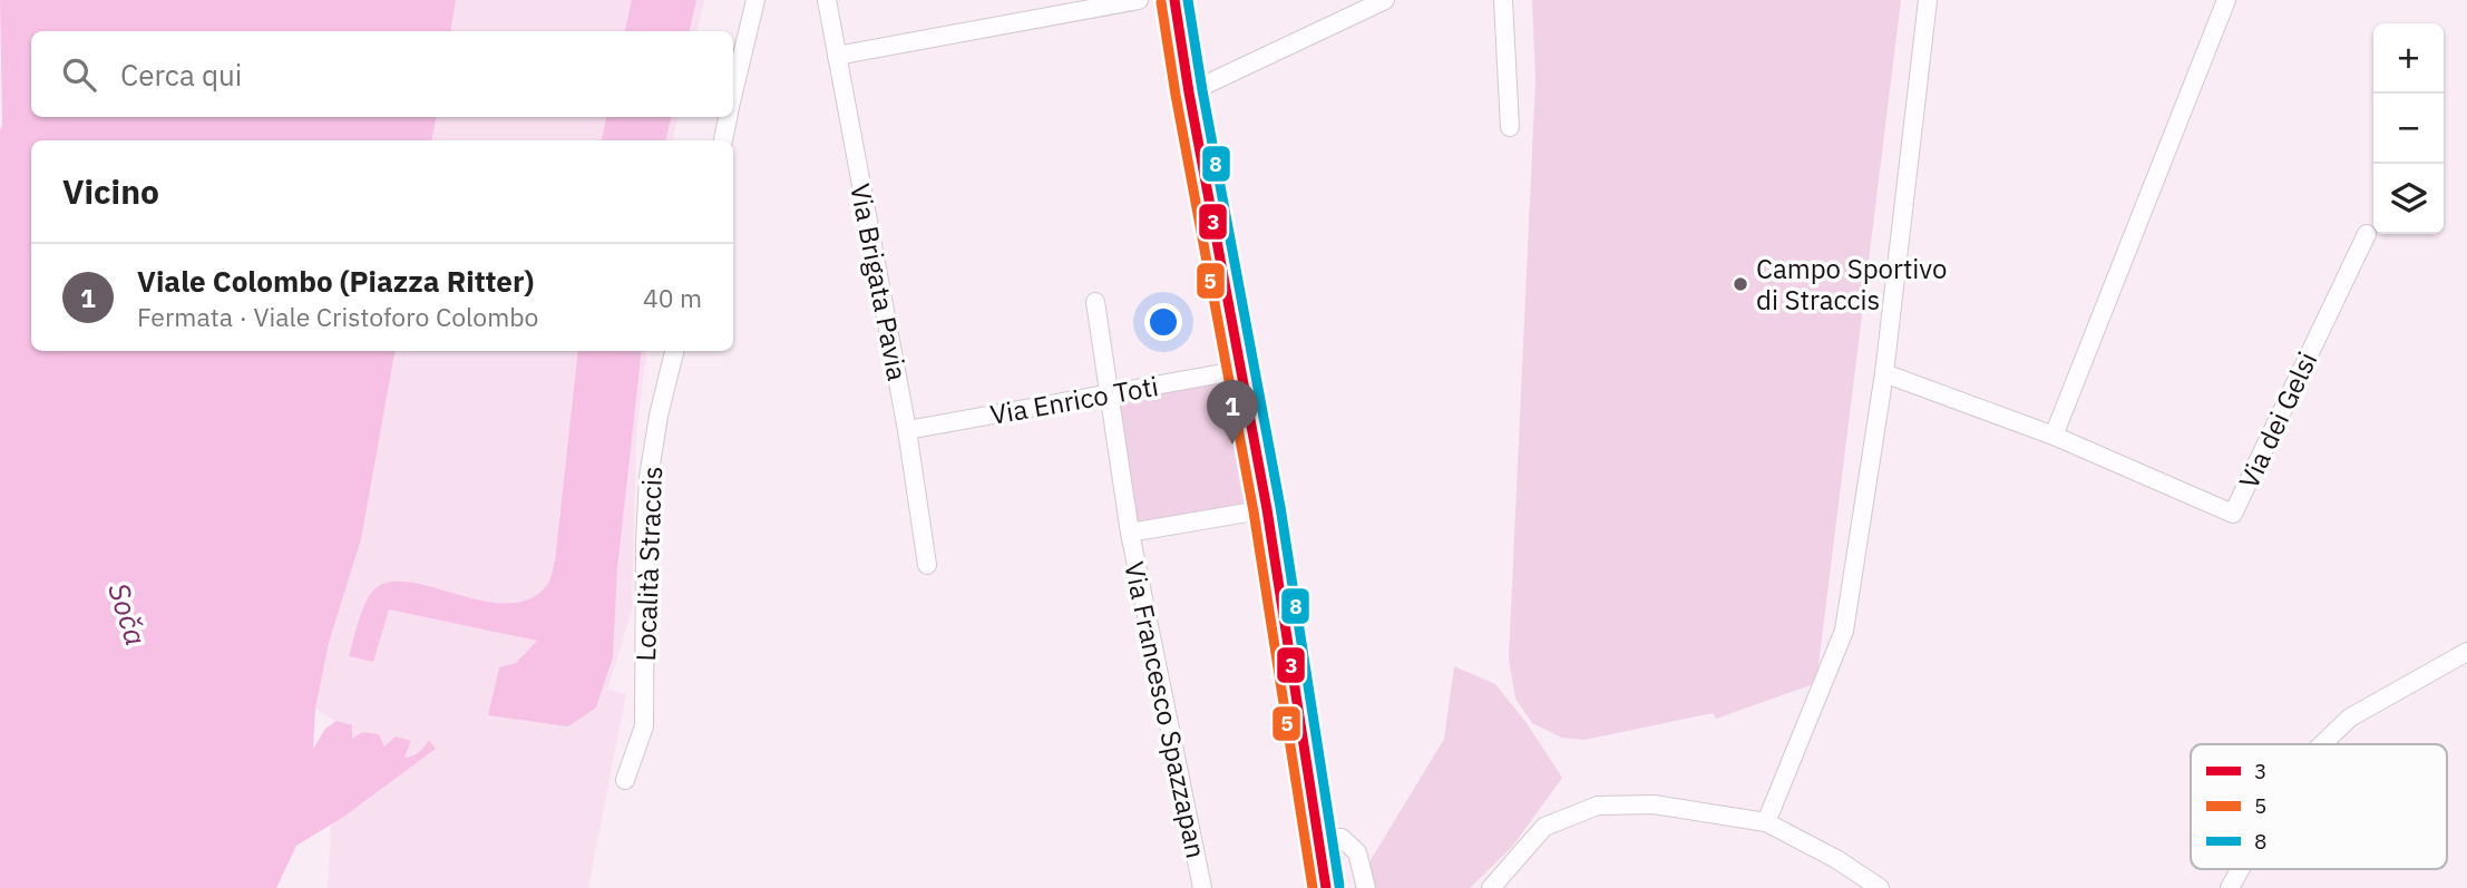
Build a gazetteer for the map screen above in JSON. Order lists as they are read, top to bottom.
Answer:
{
  "streets": {
    "street": [
      "Via Brigata Pavia",
      "Via Enrico Toti",
      "Via dei Gelsi",
      "Località Straccis",
      "Via Francesco Spazzapan"
    ]
  },
  "crossings": [
    ["Via Brigata Pavia", "Via Enrico Toti"],
    ["Via Enrico Toti", "Via Francesco Spazzapan"]
  ],
  "water": ["Soča"],
  "places": ["Campo Sportivo di Straccis"],
  "lines": ["transit line 3", "transit line 8", "transit line 5"],
  "legend": ["3", "5", "8"],
  "page": {
    "map_buttons": ["+", "−"],
    "search": "Cerca qui",
    "heading": "Vicino",
    "list": [
      {
        "mark": "1",
        "name": "Viale Colombo (Piazza Ritter)",
        "note": "Fermata · Viale Cristoforo Colombo",
        "value": "40 m"
      }
    ],
    "pins": "1"
  }
}
